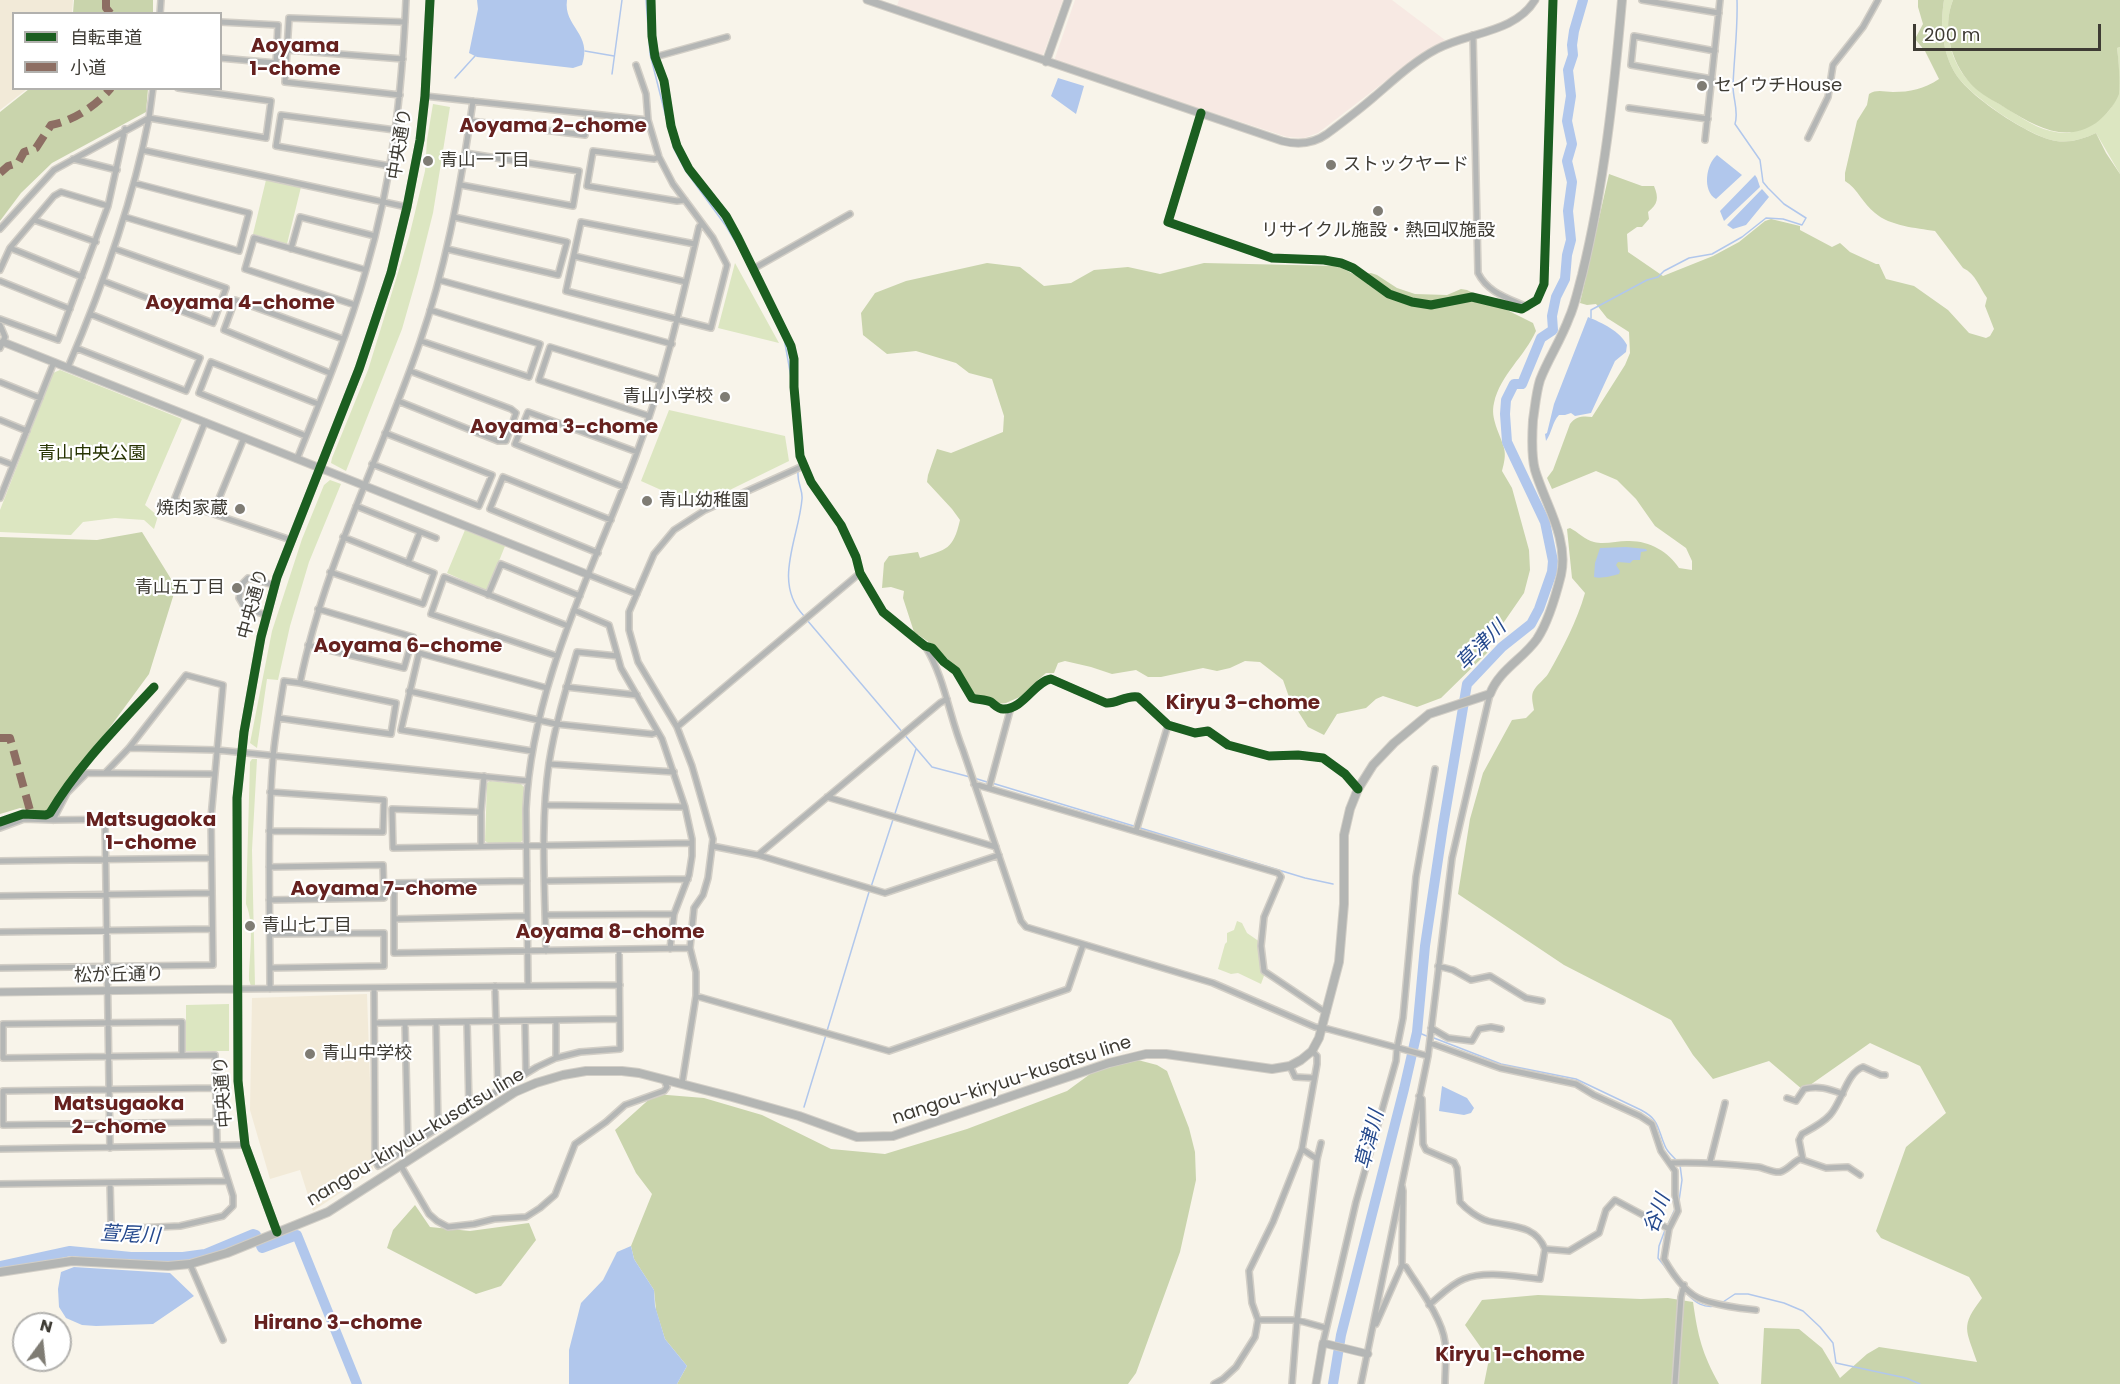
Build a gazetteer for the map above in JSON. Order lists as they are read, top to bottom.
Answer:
{
  "streets": {
    "main road": ["nangou-kiryuu-kusatsu line"],
    "street": ["中央通り", "松が丘通り"]
  },
  "crossings": [
    ["中央通り", "松が丘通り"],
    ["中央通り", "nangou-kiryuu-kusatsu line"]
  ],
  "districts": [
    "Aoyama 1-chome",
    "Aoyama 2-chome",
    "Aoyama 4-chome",
    "Aoyama 3-chome",
    "Aoyama 6-chome",
    "Kiryu 3-chome",
    "Matsugaoka 1-chome",
    "Aoyama 7-chome",
    "Aoyama 8-chome",
    "Matsugaoka 2-chome",
    "Hirano 3-chome",
    "Kiryu 1-chome"
  ],
  "water": ["草津川", "谷川", "萱尾川"],
  "parks": ["青山中央公園"],
  "places": [
    "セイウチHouse",
    "青山一丁目",
    "ストックヤード",
    "リサイクル施設・熱回収施設",
    "青山小学校",
    "青山幼稚園",
    "焼肉家蔵",
    "青山五丁目",
    "青山七丁目",
    "青山中学校"
  ],
  "legend": ["自転車道", "小道"],
  "scale_bar": "200 m",
  "north": "top"
}
